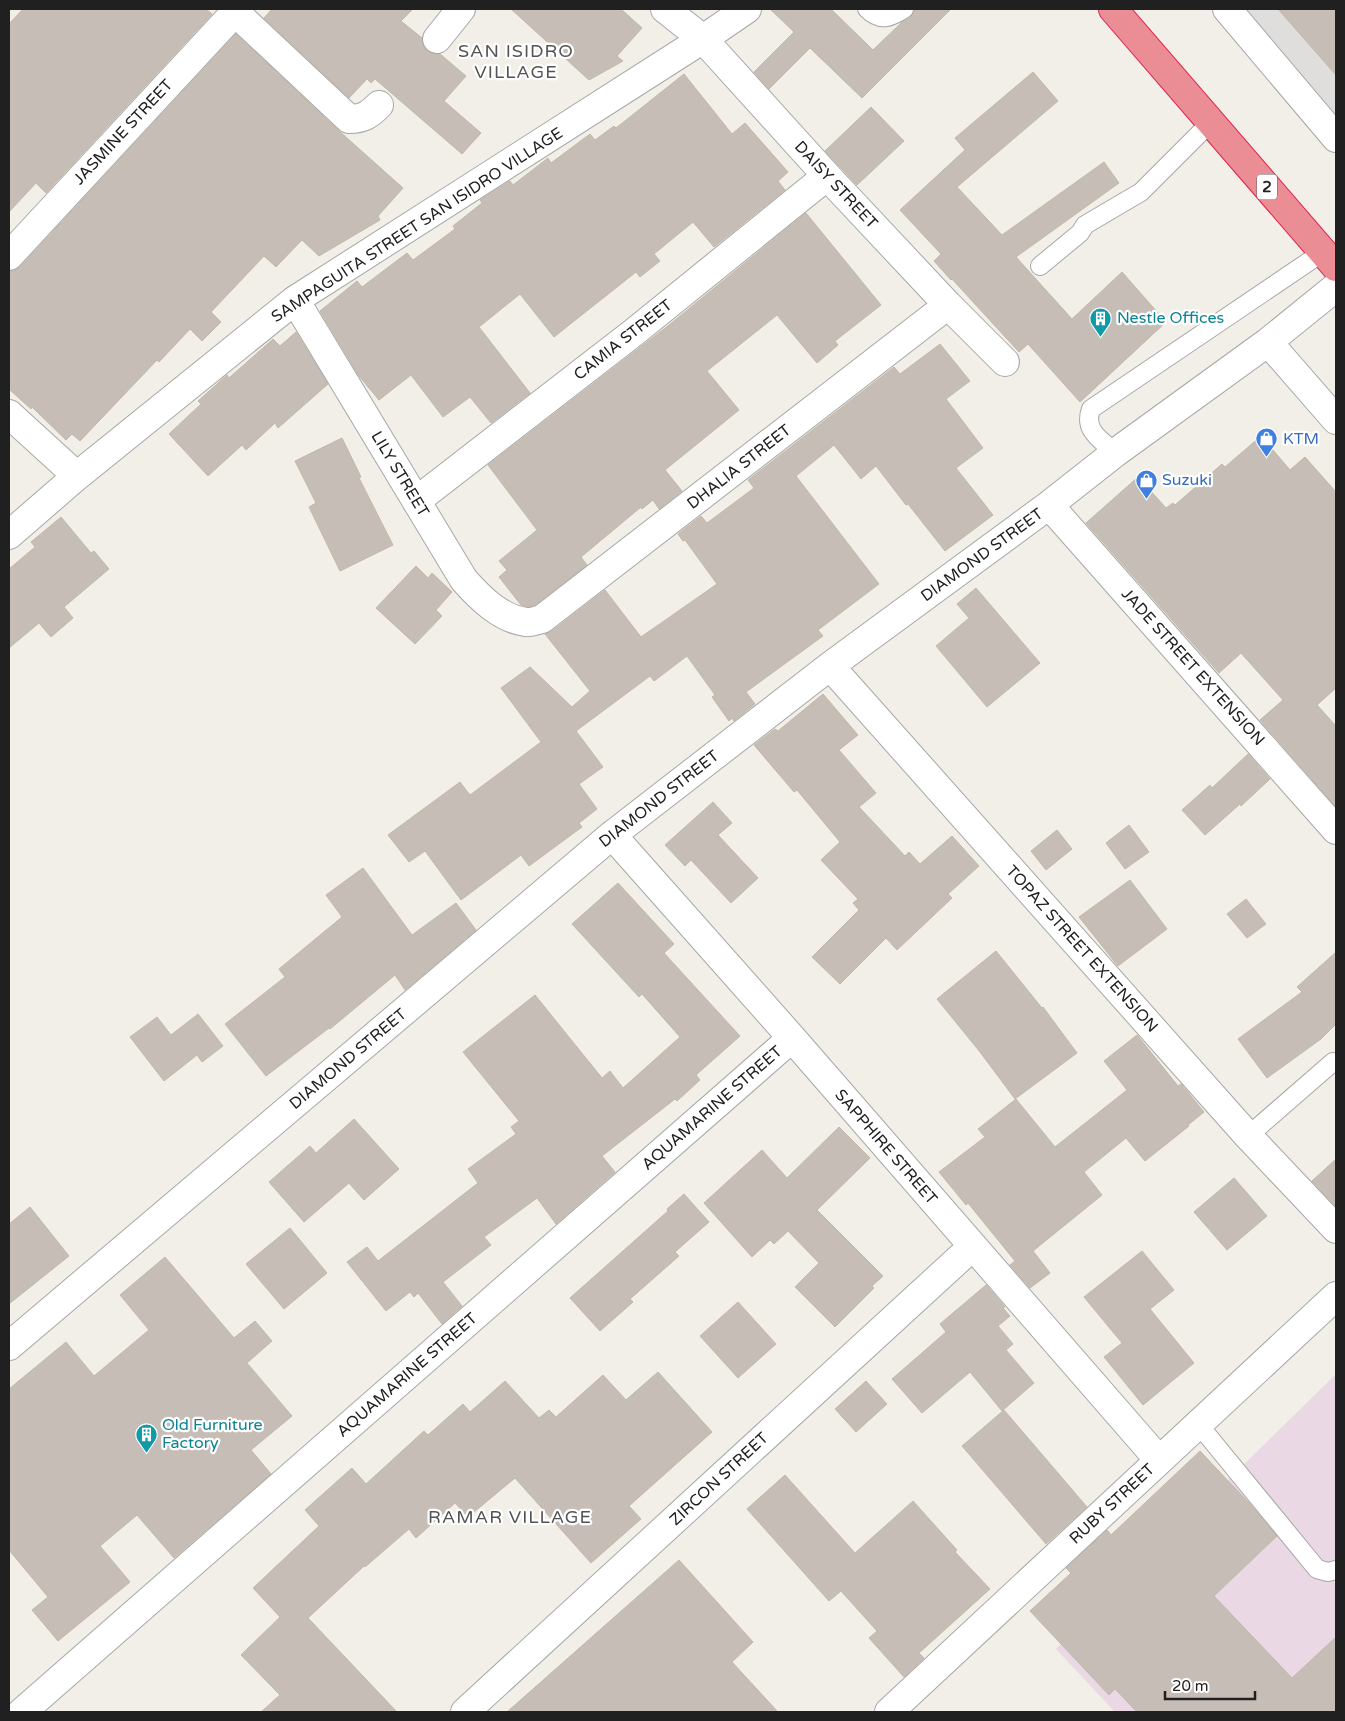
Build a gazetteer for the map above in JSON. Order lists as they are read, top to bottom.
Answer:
{
  "streets": {
    "highway": ["2"],
    "street": [
      "JASMINE STREET",
      "DAISY STREET",
      "SAMPAGUITA STREET SAN ISIDRO VILLAGE",
      "CAMIA STREET",
      "DHALIA STREET",
      "LILY STREET",
      "DIAMOND STREET",
      "JADE STREET EXTENSION",
      "TOPAZ STREET EXTENSION",
      "AQUAMARINE STREET",
      "SAPPHIRE STREET",
      "ZIRCON STREET",
      "RUBY STREET"
    ]
  },
  "crossings": [
    ["DAISY STREET", "SAMPAGUITA STREET SAN ISIDRO VILLAGE"],
    ["DAISY STREET", "CAMIA STREET"],
    ["DAISY STREET", "DHALIA STREET"],
    ["SAMPAGUITA STREET SAN ISIDRO VILLAGE", "LILY STREET"],
    ["CAMIA STREET", "LILY STREET"],
    ["DHALIA STREET", "LILY STREET"],
    ["DIAMOND STREET", "JADE STREET EXTENSION"],
    ["DIAMOND STREET", "TOPAZ STREET EXTENSION"],
    ["DIAMOND STREET", "SAPPHIRE STREET"],
    ["AQUAMARINE STREET", "SAPPHIRE STREET"],
    ["SAPPHIRE STREET", "ZIRCON STREET"],
    ["SAPPHIRE STREET", "RUBY STREET"]
  ],
  "districts": ["SAN ISIDRO VILLAGE", "RAMAR VILLAGE"],
  "places": {
    "building": ["Nestle Offices", "Old Furniture Factory"],
    "shop": ["KTM", "Suzuki"]
  },
  "scale_bar": "20 m"
}
